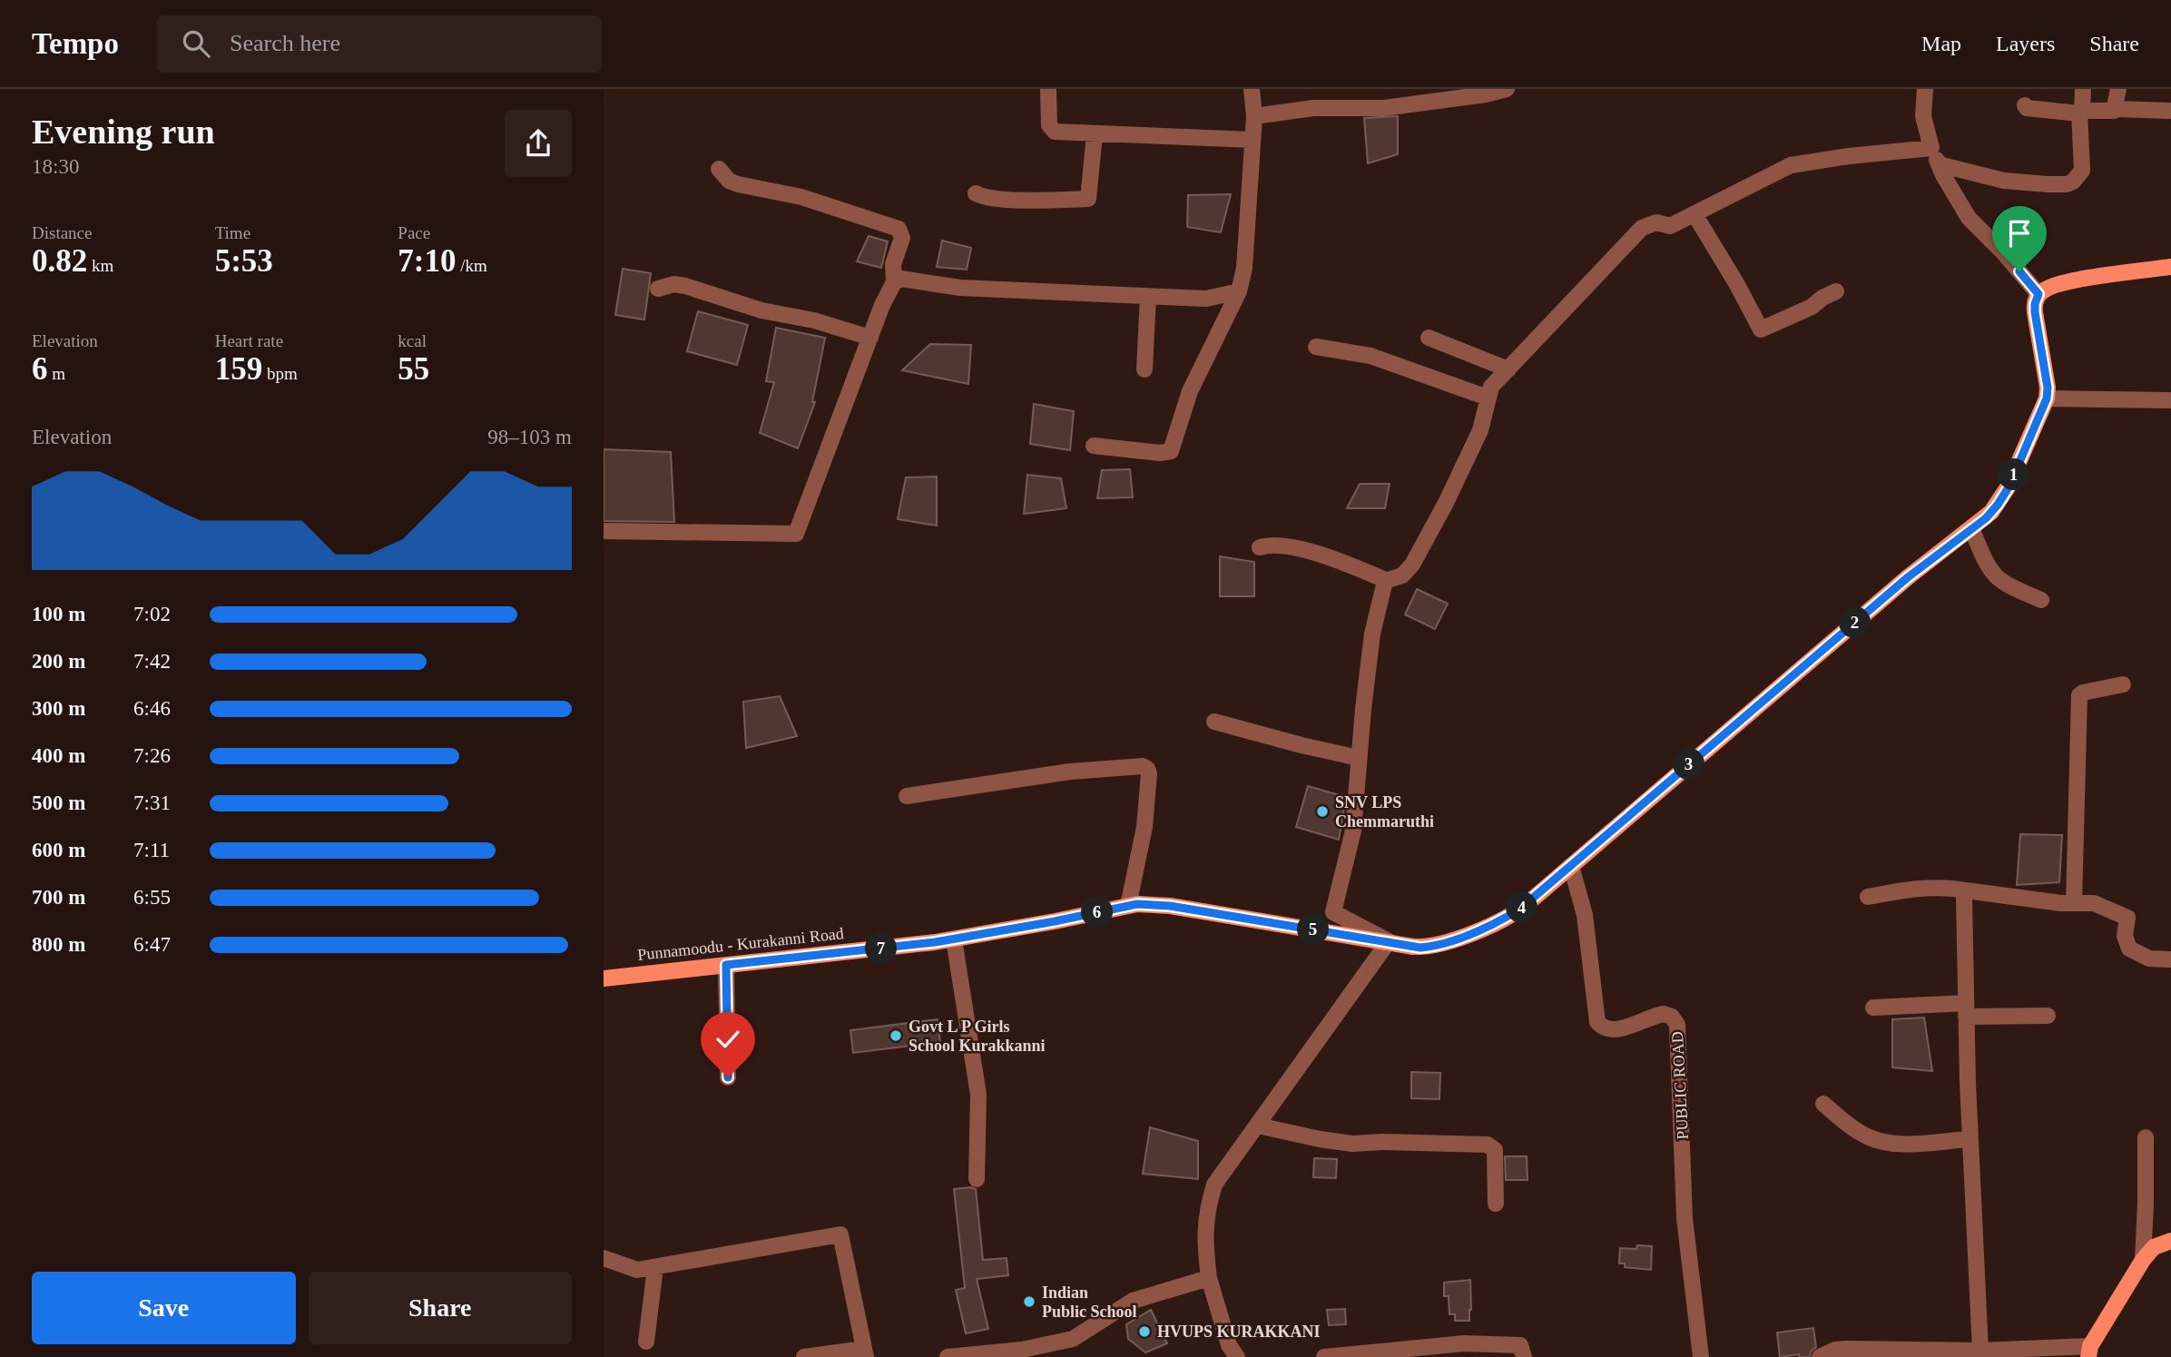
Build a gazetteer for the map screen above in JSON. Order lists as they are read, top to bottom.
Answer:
{
  "streets": {
    "main road": ["Punnamoodu - Kurakanni Road"],
    "street": ["PUBLIC ROAD"]
  },
  "crossings": [
    ["Punnamoodu - Kurakanni Road", "PUBLIC ROAD"]
  ],
  "places": [
    "SNV LPS Chemmaruthi",
    "Govt L P Girls School Kurakkanni",
    "Indian Public School",
    "HVUPS KURAKKANI"
  ],
  "page": {
    "header": "Tempo",
    "search": "Search here",
    "nav": ["Map", "Layers", "Share"],
    "heading": ["Evening run", "18:30"],
    "stats": [
      ["Distance", "0.82 km"],
      ["Time", "5:53"],
      ["Pace", "7:10 /km"],
      ["Elevation", "6 m"],
      ["Heart rate", "159 bpm"],
      ["kcal", "55"]
    ],
    "chart": ["Elevation", "98–103 m"],
    "pins": [
      "1",
      "2",
      "3",
      "4",
      "6",
      "5",
      "7"
    ],
    "list": [
      {
        "name": "100 m",
        "note": "7:02"
      },
      {
        "name": "200 m",
        "note": "7:42"
      },
      {
        "name": "300 m",
        "note": "6:46"
      },
      {
        "name": "400 m",
        "note": "7:26"
      },
      {
        "name": "500 m",
        "note": "7:31"
      },
      {
        "name": "600 m",
        "note": "7:11"
      },
      {
        "name": "700 m",
        "note": "6:55"
      },
      {
        "name": "800 m",
        "note": "6:47"
      }
    ],
    "buttons": ["Save", "Share"]
  }
}
